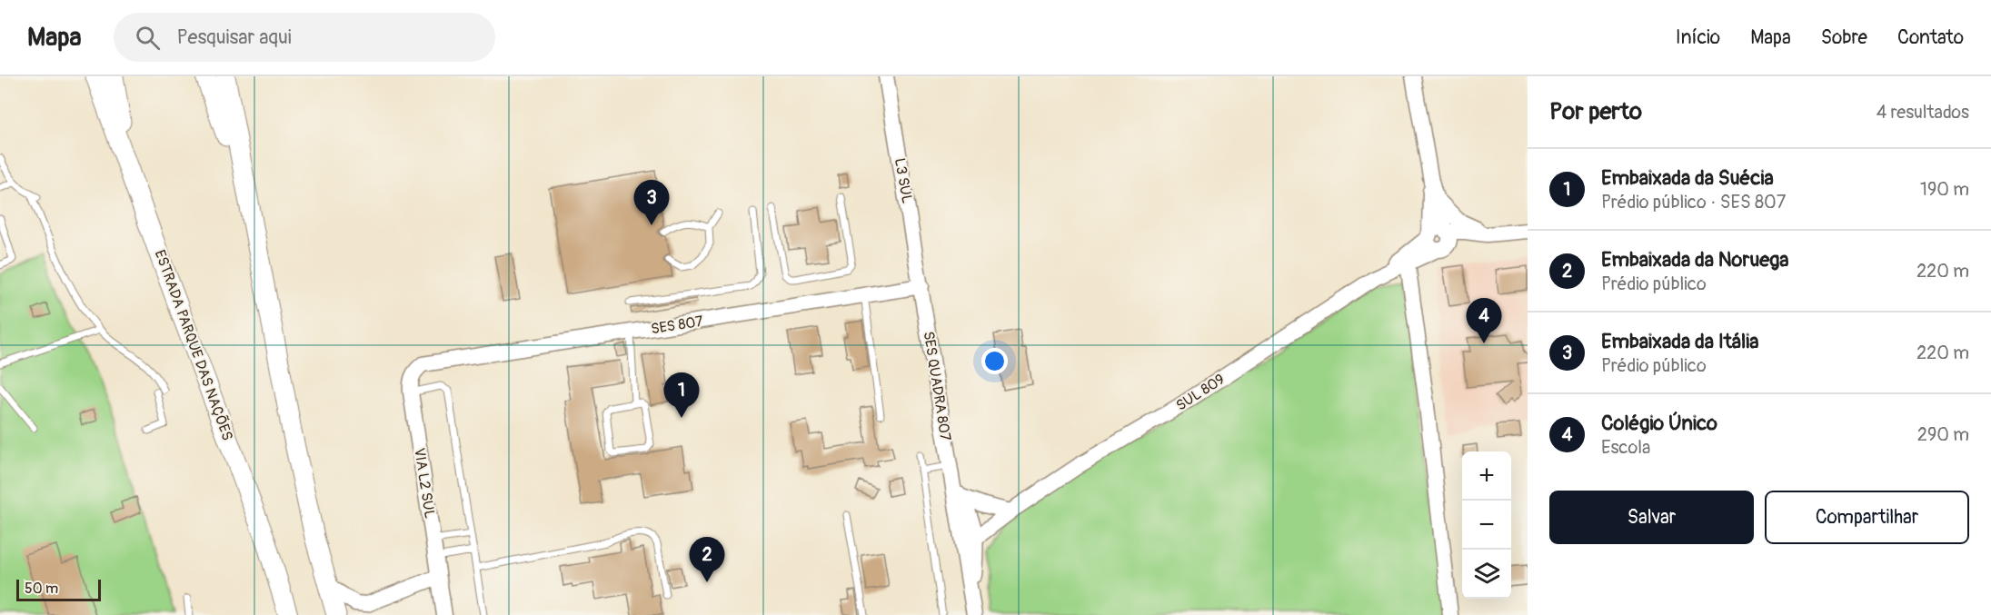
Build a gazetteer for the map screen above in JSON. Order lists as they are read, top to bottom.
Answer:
{
  "streets": {
    "highway": ["ESTRADA PARQUE DAS NAÇÕES"],
    "street": [
      "L3 SUL",
      "SES 807",
      "SES QUADRA 807",
      "SUL 809",
      "VIA L2 SUL"
    ]
  },
  "crossings": [
    ["L3 SUL", "SES 807"],
    ["L3 SUL", "SES QUADRA 807"],
    ["SES 807", "SES QUADRA 807"],
    ["SES 807", "VIA L2 SUL"],
    ["SES QUADRA 807", "SUL 809"]
  ],
  "scale_bar": "50 m",
  "page": {
    "header": "Mapa",
    "search": "Pesquisar aqui",
    "nav": [
      "Início",
      "Mapa",
      "Sobre",
      "Contato"
    ],
    "heading": ["Por perto", "4 resultados"],
    "list": [
      {
        "mark": "1",
        "name": "Embaixada da Suécia",
        "note": "Prédio público · SES 807",
        "value": "190 m"
      },
      {
        "mark": "2",
        "name": "Embaixada da Noruega",
        "note": "Prédio público",
        "value": "220 m"
      },
      {
        "mark": "3",
        "name": "Embaixada da Itália",
        "note": "Prédio público",
        "value": "220 m"
      },
      {
        "mark": "4",
        "name": "Colégio Único",
        "note": "Escola",
        "value": "290 m"
      }
    ],
    "pins": [
      "3",
      "4",
      "1",
      "2"
    ],
    "map_buttons": ["+", "−"],
    "buttons": ["Salvar", "Compartilhar"],
    "scale": "50 m"
  }
}
